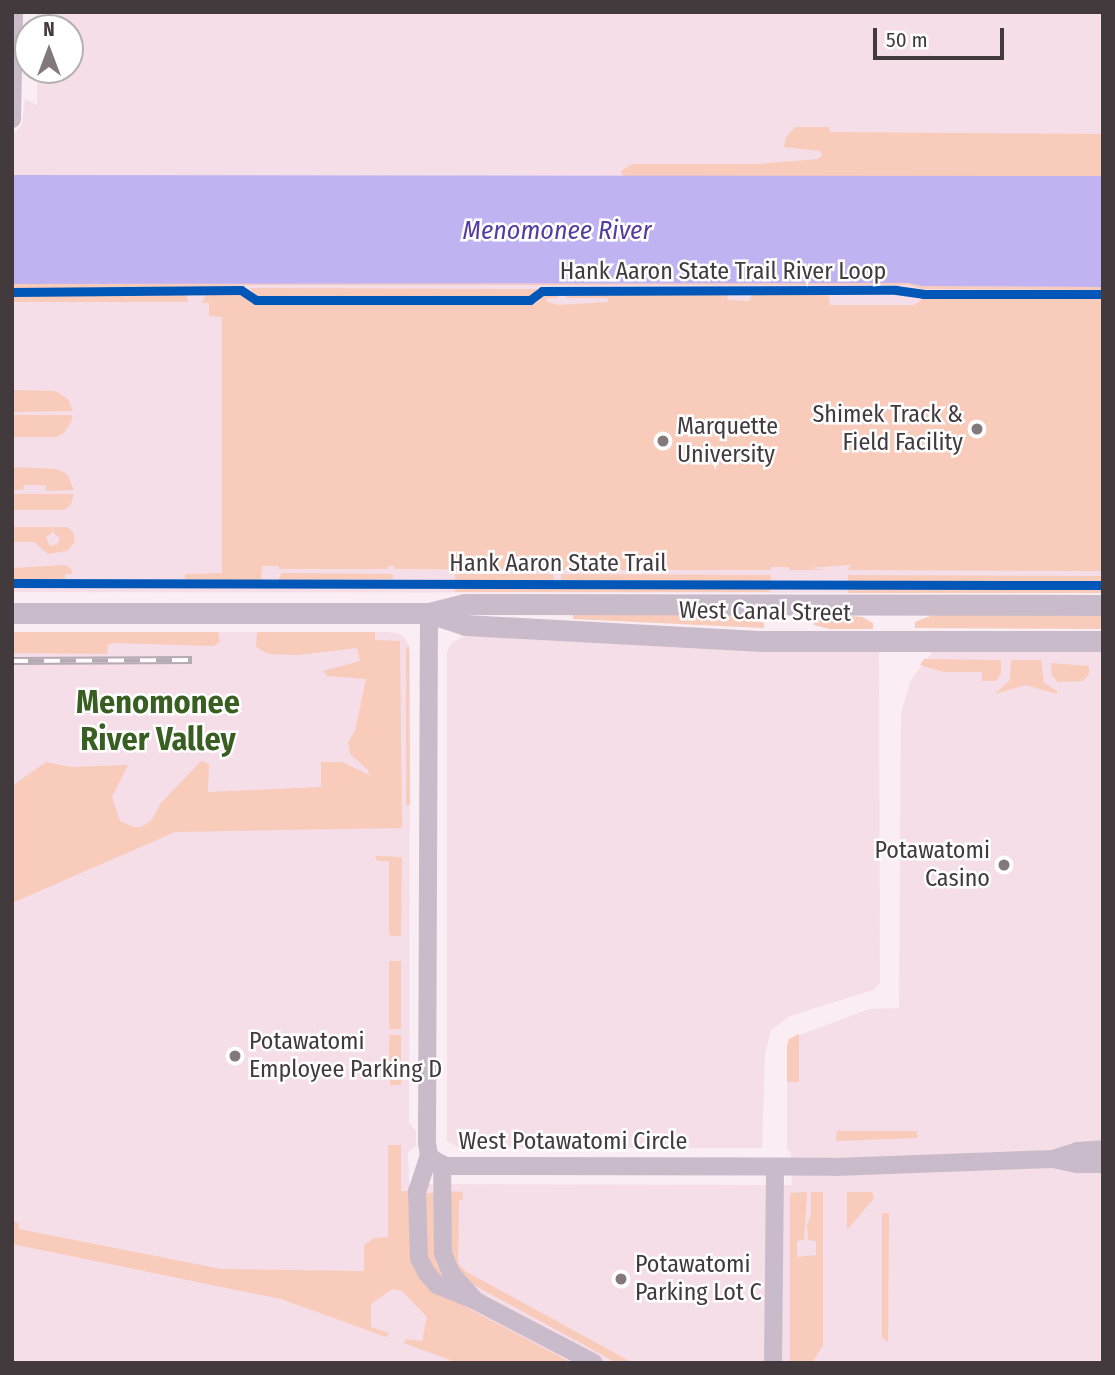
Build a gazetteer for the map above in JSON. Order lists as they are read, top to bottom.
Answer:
{
  "streets": {
    "street": ["West Canal Street", "West Potawatomi Circle"],
    "cycle path": ["Hank Aaron State Trail River Loop", "Hank Aaron State Trail"]
  },
  "crossings": [
    ["West Canal Street", "West Potawatomi Circle"]
  ],
  "districts": ["Menomonee River Valley"],
  "water": ["Menomonee River"],
  "places": [
    "Shimek Track & Field Facility",
    "Marquette University",
    "Potawatomi Casino",
    "Potawatomi Employee Parking D",
    "Potawatomi Parking Lot C"
  ],
  "scale_bar": "50 m",
  "north": "top"
}
